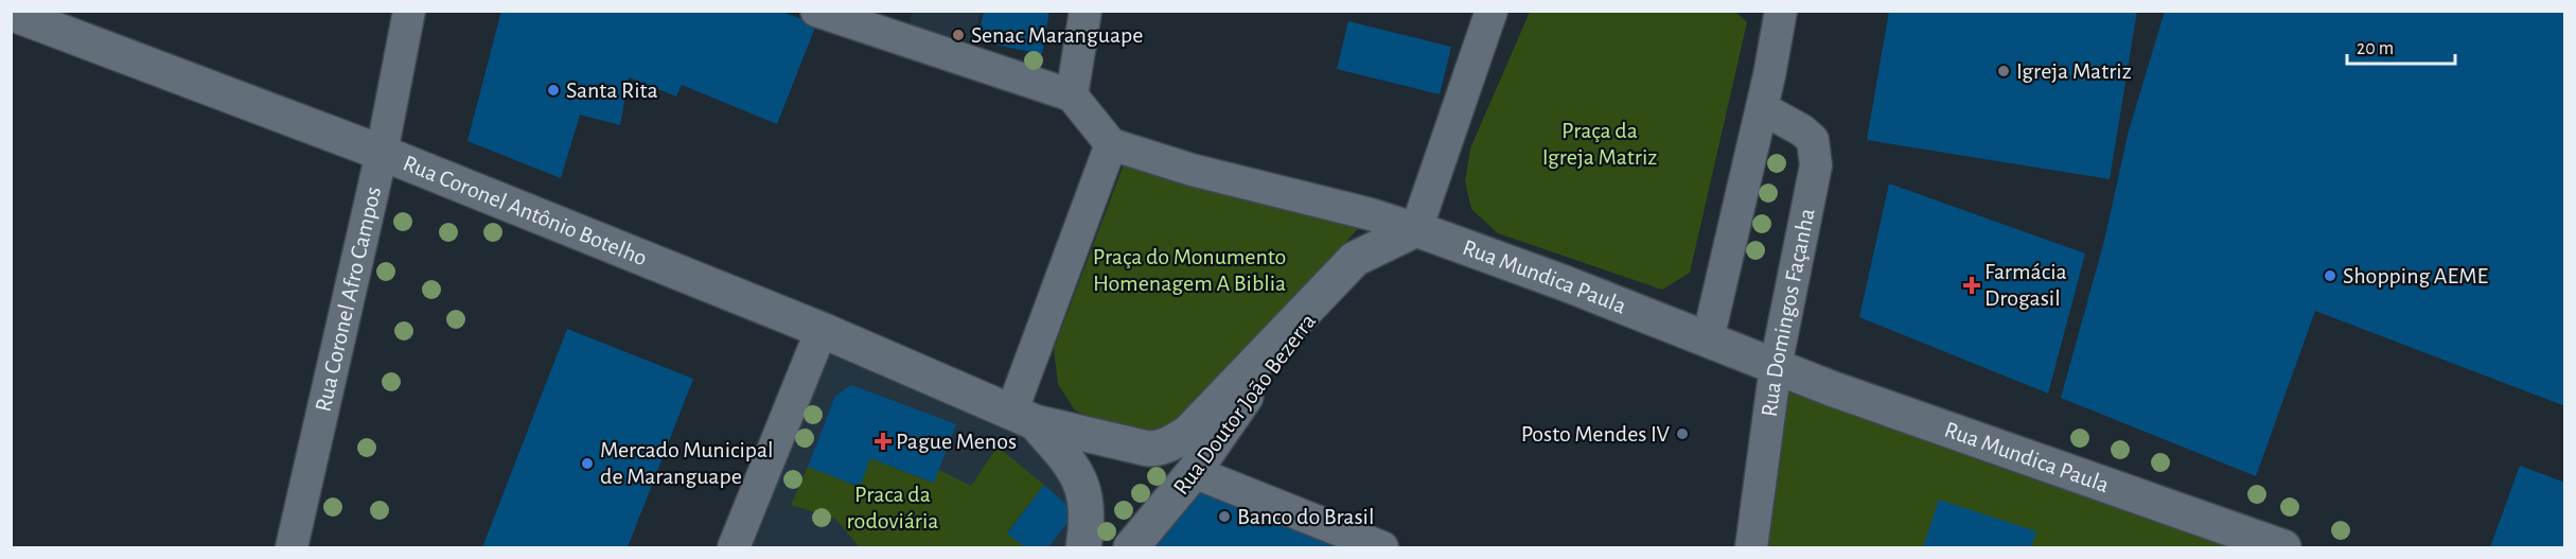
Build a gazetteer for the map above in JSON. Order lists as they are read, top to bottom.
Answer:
{
  "streets": {
    "street": [
      "Rua Coronel Antônio Botelho",
      "Rua Mundica Paula",
      "Rua Coronel Afro Campos",
      "Rua Domingos Façanha",
      "Rua Doutor João Bezerra"
    ]
  },
  "crossings": [
    ["Rua Coronel Antônio Botelho", "Rua Coronel Afro Campos"],
    ["Rua Coronel Antônio Botelho", "Rua Doutor João Bezerra"],
    ["Rua Mundica Paula", "Rua Domingos Façanha"],
    ["Rua Mundica Paula", "Rua Doutor João Bezerra"]
  ],
  "parks": ["Praça da Igreja Matriz", "Praça do Monumento Homenagem A Biblia", "Praca da rodoviária"],
  "places": {
    "other": [
      "Senac Maranguape",
      "Igreja Matriz",
      "Santa Rita",
      "Shopping AEME",
      "Posto Mendes IV",
      "Mercado Municipal de Maranguape",
      "Banco do Brasil"
    ],
    "health": ["Farmácia Drogasil", "Pague Menos"]
  },
  "scale_bar": "20 m"
}
